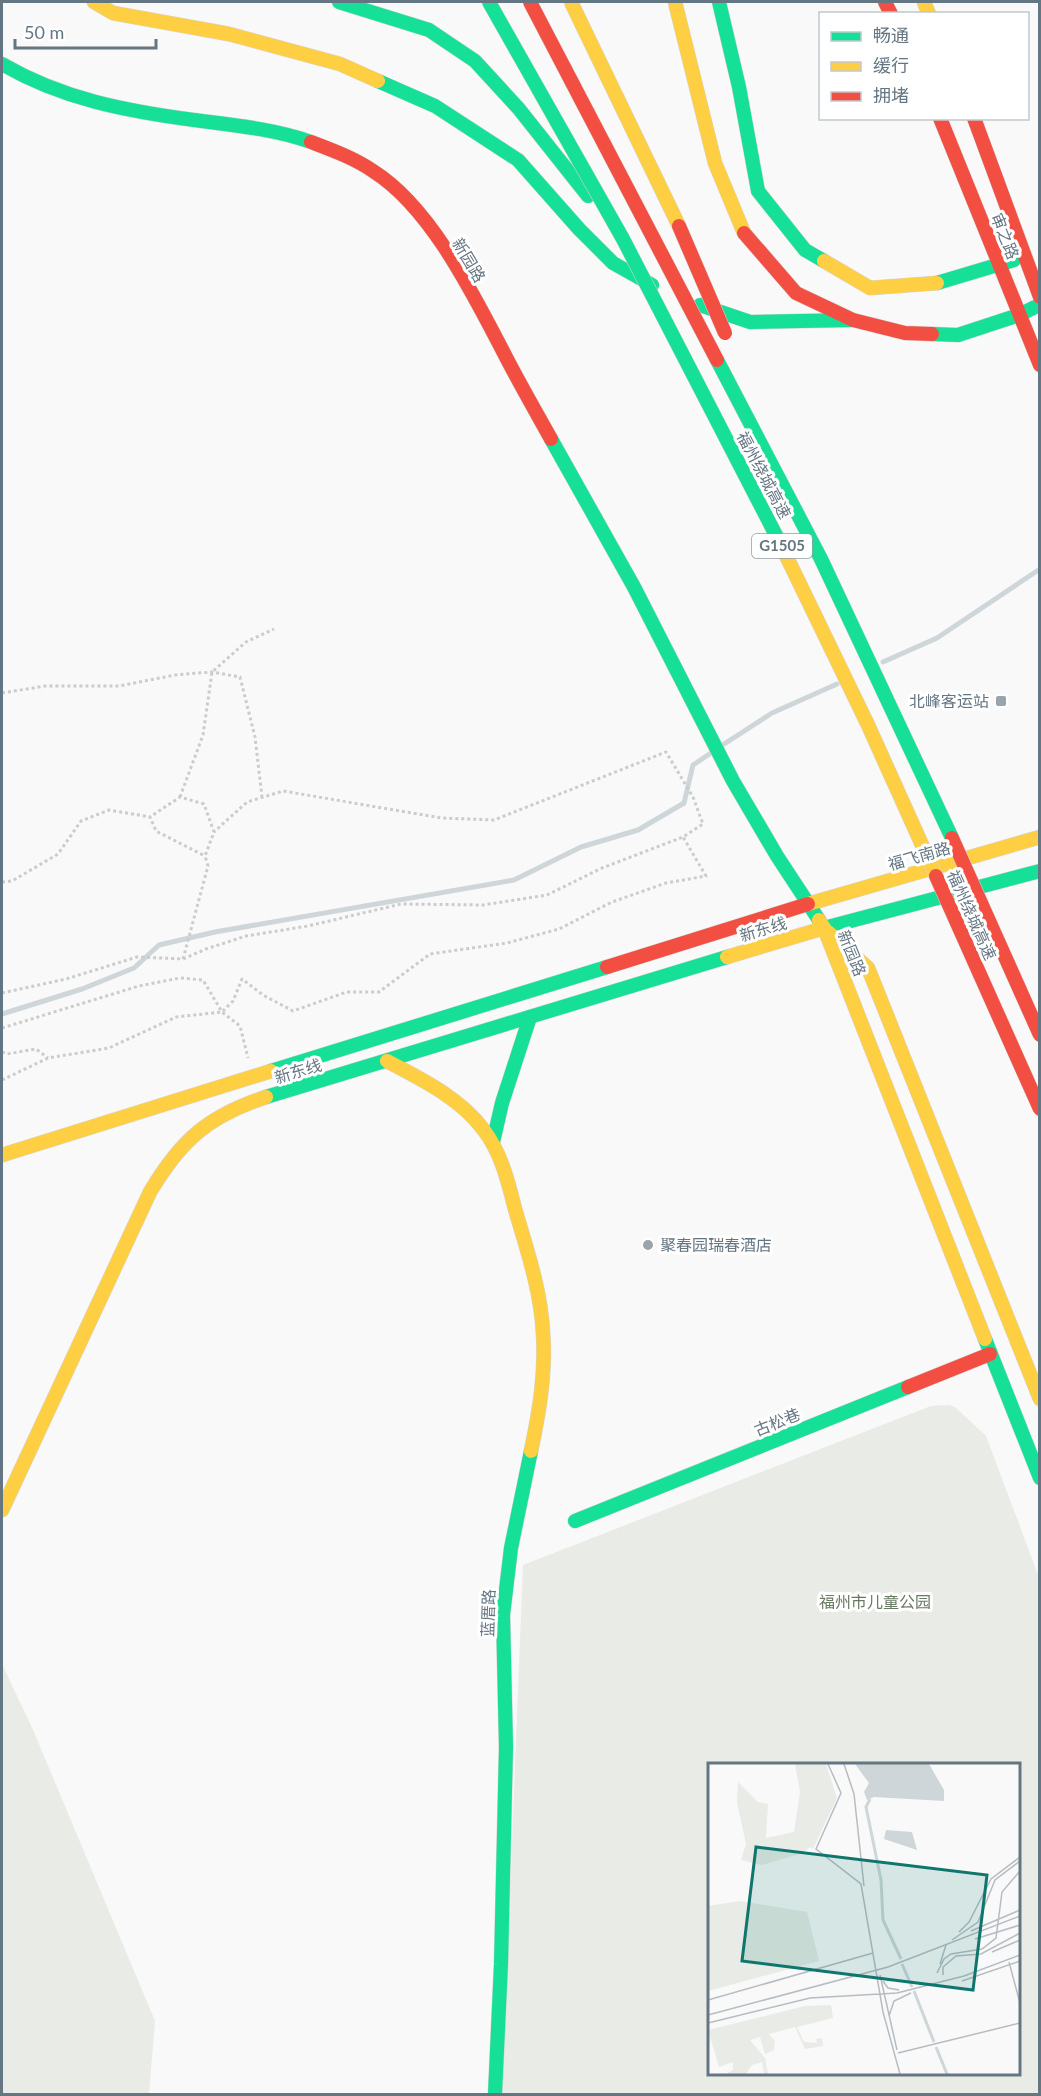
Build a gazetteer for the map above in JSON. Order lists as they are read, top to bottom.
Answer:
{
  "streets": {
    "main road": [
      "审之路",
      "新园路",
      "福州绕城高速",
      "G1505",
      "福飞南路",
      "新东线",
      "古松巷",
      "蓝厝路"
    ]
  },
  "crossings": [
    ["新园路", "福飞南路"],
    ["新园路", "新东线"],
    ["新园路", "古松巷"],
    ["福飞南路", "新东线"]
  ],
  "parks": ["福州市儿童公园"],
  "places": {
    "transit": ["北峰客运站"],
    "other": ["聚春园瑞春酒店"]
  },
  "legend": ["畅通", "缓行", "拥堵"],
  "scale_bar": "50 m"
}
